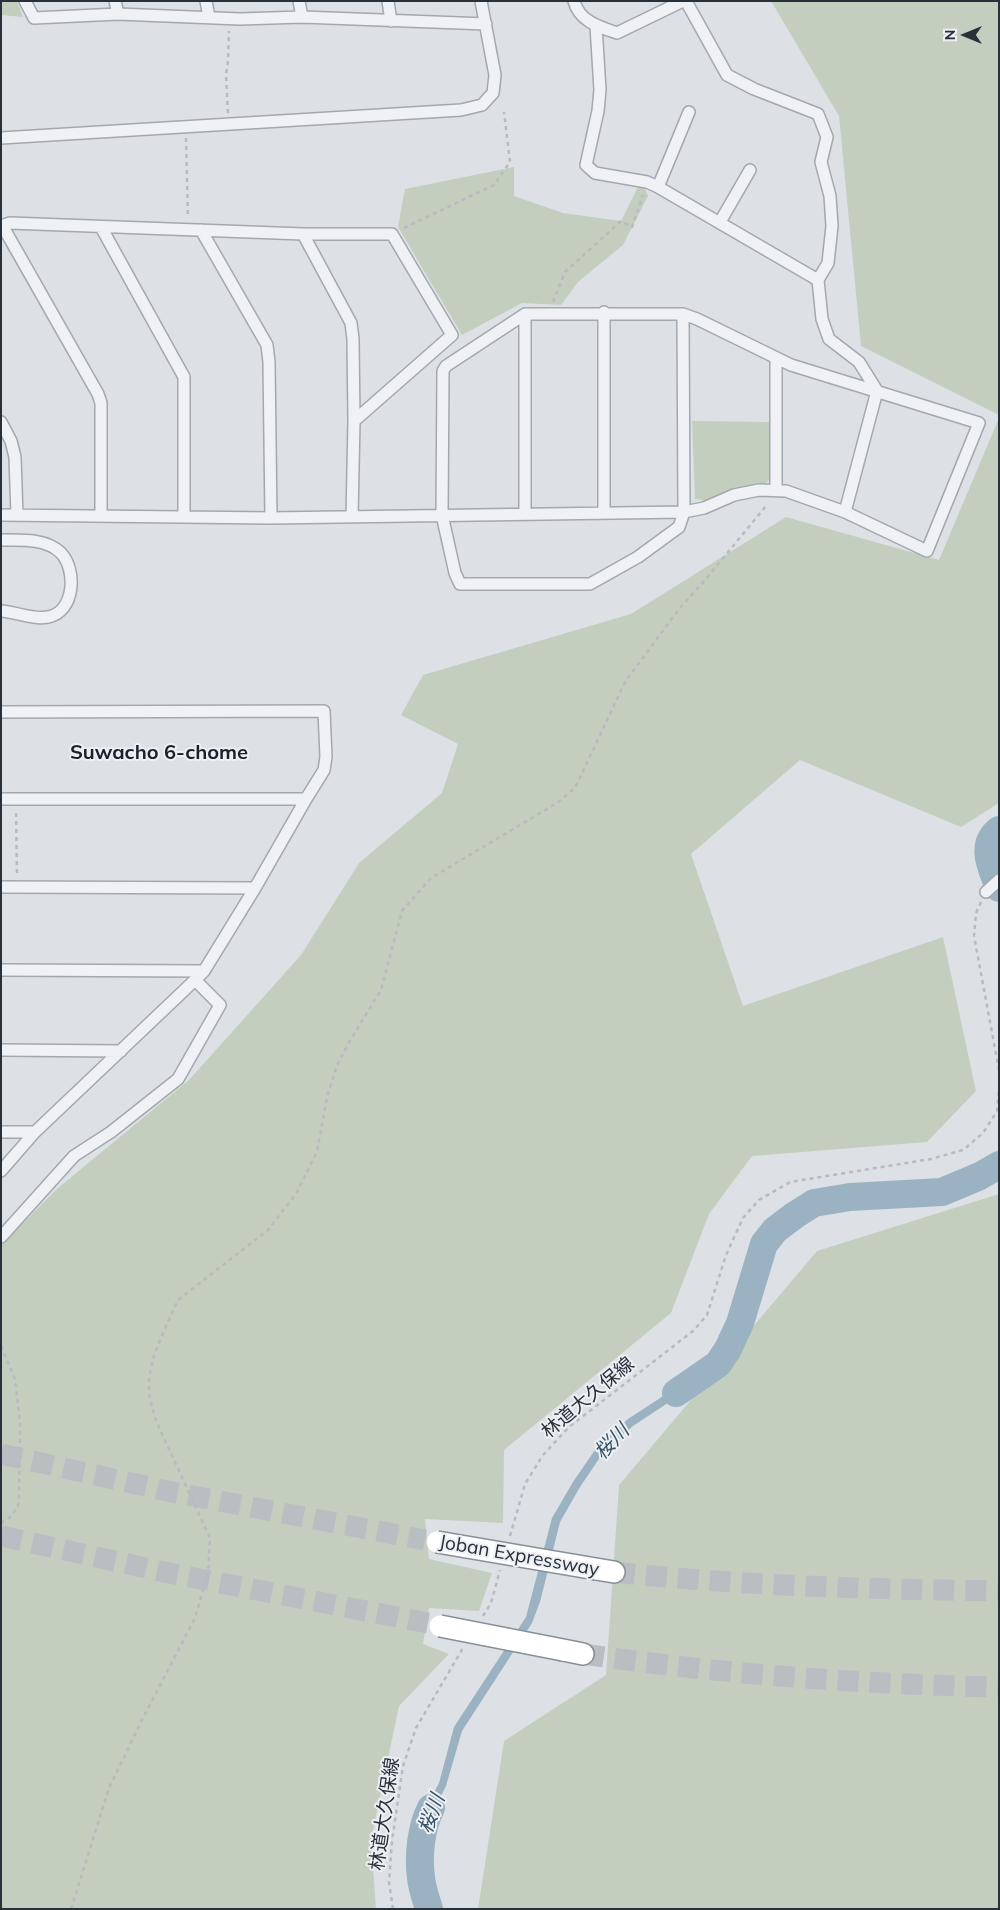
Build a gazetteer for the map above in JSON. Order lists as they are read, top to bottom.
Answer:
{
  "streets": {
    "highway": ["Joban Expressway"],
    "path": ["林道大久保線"]
  },
  "districts": ["Suwacho 6-chome"],
  "water": ["桜川"],
  "north": "left"
}
